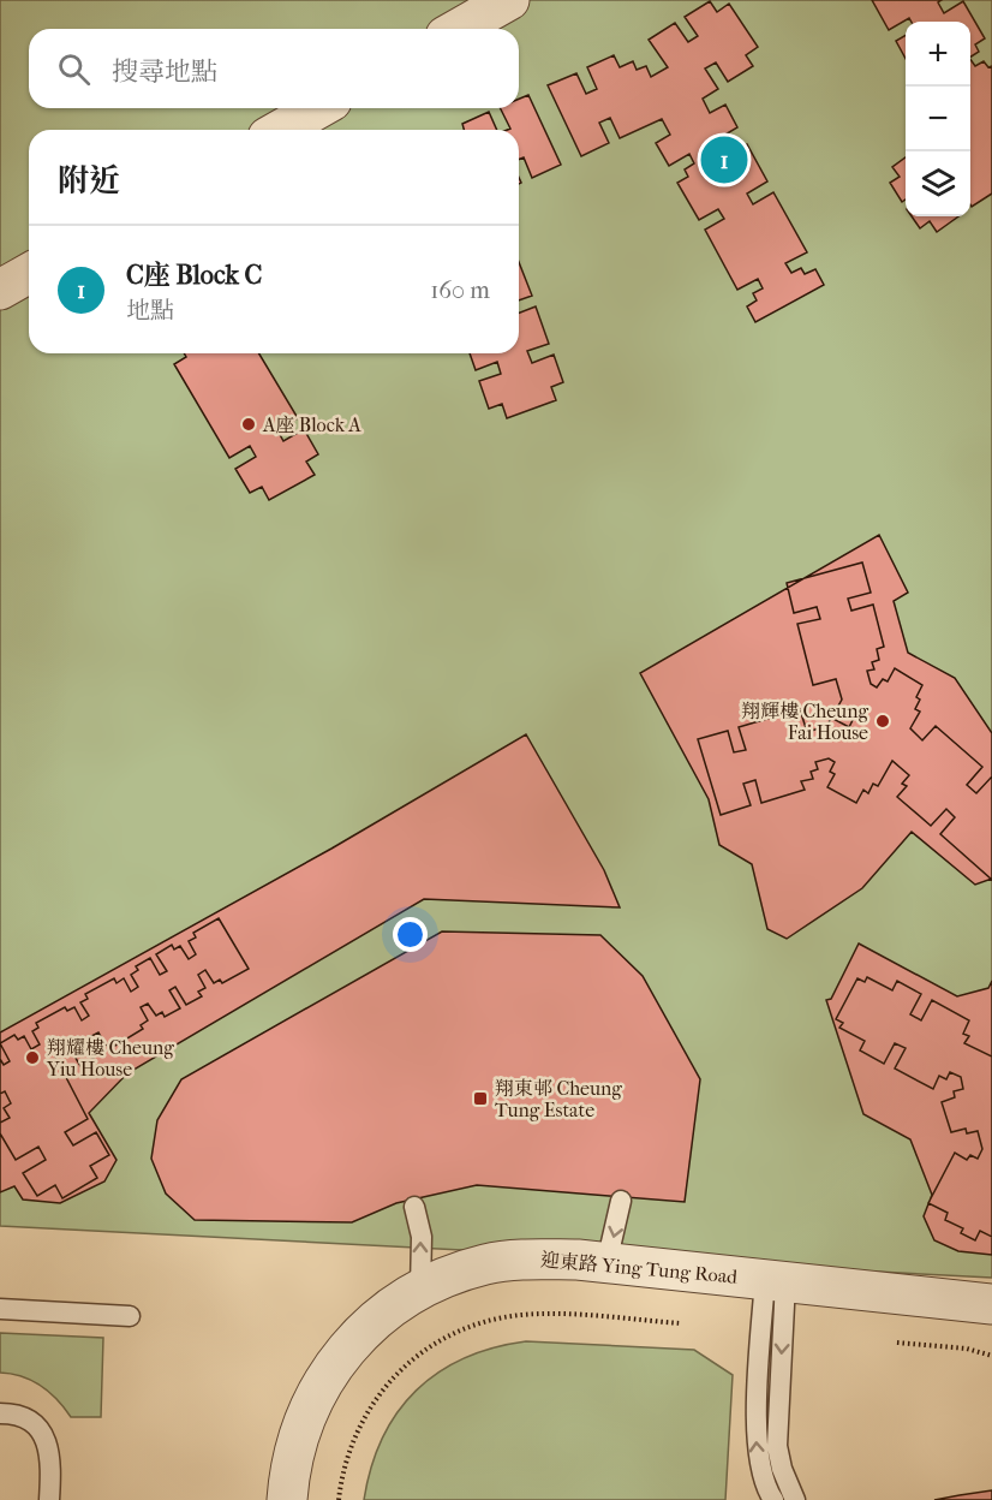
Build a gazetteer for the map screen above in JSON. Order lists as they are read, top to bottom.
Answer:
{
  "streets": {
    "street": ["迎東路 Ying Tung Road"]
  },
  "places": {
    "other": ["A座 Block A", "翔輝樓 Cheung Fai House", "翔耀樓 Cheung Yiu House"],
    "transit": ["翔東邨 Cheung Tung Estate"]
  },
  "page": {
    "map_buttons": ["+", "−"],
    "search": "搜尋地點",
    "heading": "附近",
    "pins": "1",
    "list": [
      {
        "mark": "1",
        "name": "C座 Block C",
        "note": "地點",
        "value": "160 m"
      }
    ]
  }
}
